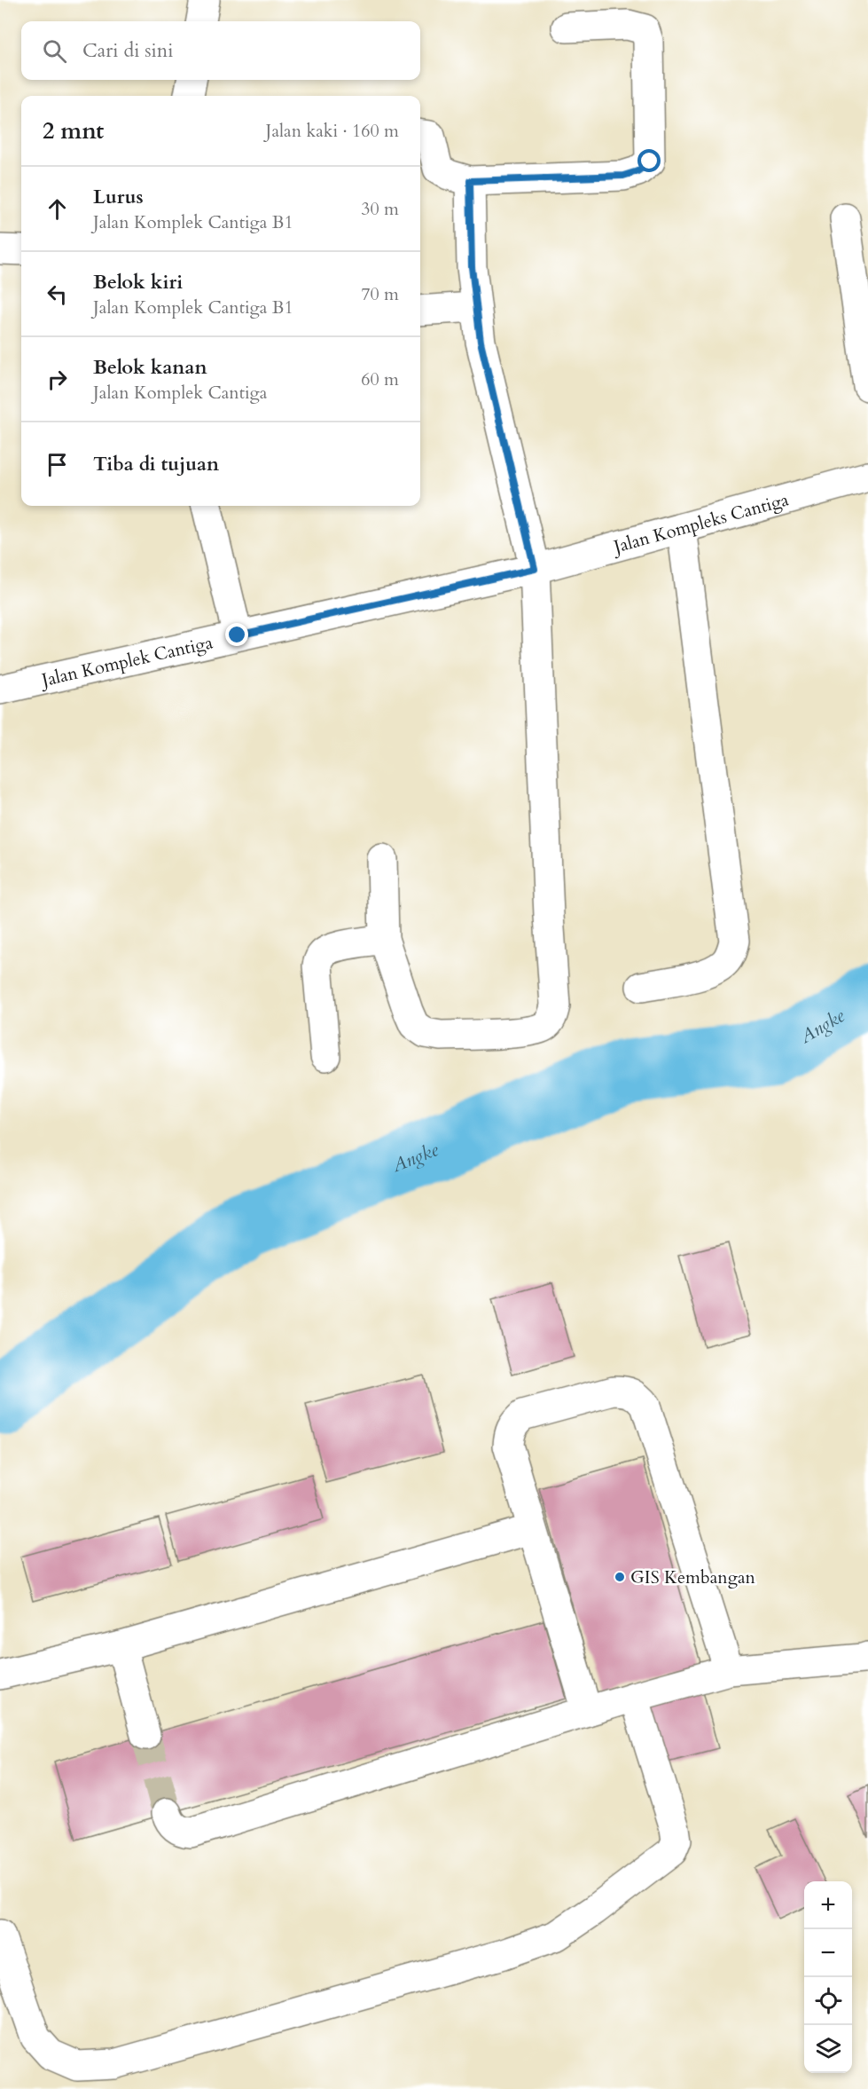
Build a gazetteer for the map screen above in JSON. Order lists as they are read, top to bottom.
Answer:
{
  "streets": {
    "street": ["Jalan Kompleks Cantiga", "Jalan Komplek Cantiga"]
  },
  "crossings": [
    ["Jalan Kompleks Cantiga", "Jalan Komplek Cantiga"]
  ],
  "water": ["Angke"],
  "places": ["GIS Kembangan"],
  "page": {
    "search": "Cari di sini",
    "heading": ["2 mnt", "Jalan kaki · 160 m"],
    "list": [
      ["Lurus", "Jalan Komplek Cantiga B1", "30 m"],
      ["Belok kiri", "Jalan Komplek Cantiga B1", "70 m"],
      ["Belok kanan", "Jalan Komplek Cantiga", "60 m"],
      "Tiba di tujuan"
    ],
    "map_buttons": ["+", "−"]
  }
}
